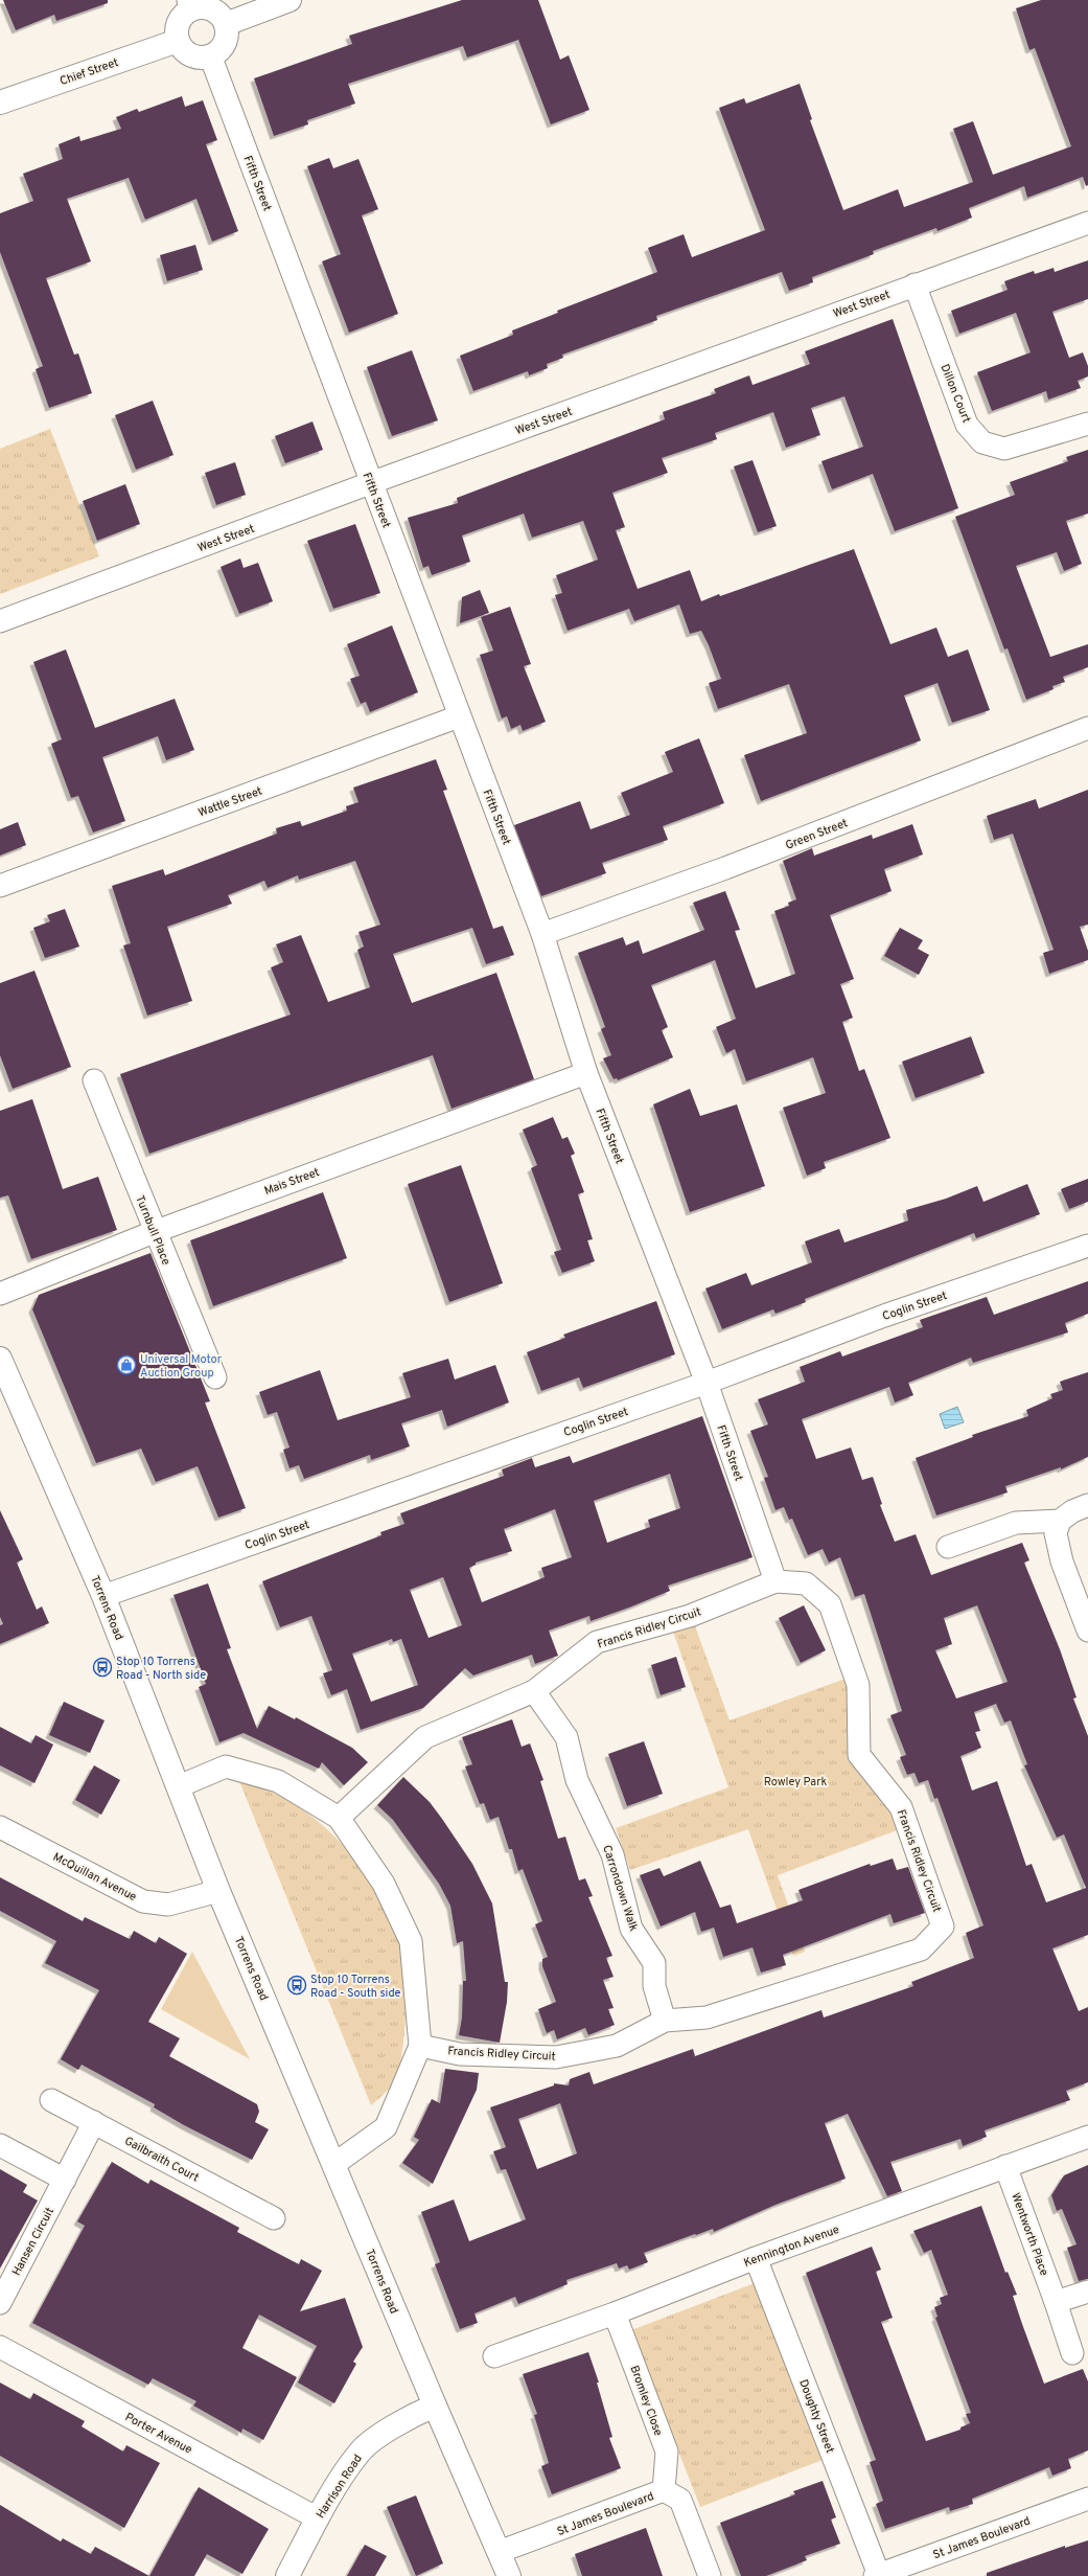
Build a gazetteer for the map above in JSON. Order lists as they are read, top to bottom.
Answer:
{
  "streets": {
    "main road": ["Chief Street", "Torrens Road", "Harrison Road"],
    "street": [
      "Fifth Street",
      "West Street",
      "Dillon Court",
      "Wattle Street",
      "Green Street",
      "Mais Street",
      "Turnbull Place",
      "Coglin Street",
      "Francis Ridley Circuit",
      "McQuillan Avenue",
      "Carrondown Walk",
      "Gailbraith Court",
      "Wentworth Place",
      "Hansen Circuit",
      "Kennington Avenue",
      "Bromley Close",
      "Doughty Street",
      "Porter Avenue",
      "St James Boulevard"
    ]
  },
  "crossings": [
    ["Chief Street", "Fifth Street"],
    ["Fifth Street", "West Street"],
    ["Fifth Street", "Wattle Street"],
    ["Fifth Street", "Green Street"],
    ["Fifth Street", "Mais Street"],
    ["Fifth Street", "Coglin Street"],
    ["Fifth Street", "Francis Ridley Circuit"],
    ["West Street", "Dillon Court"],
    ["Mais Street", "Turnbull Place"],
    ["Coglin Street", "Torrens Road"],
    ["Torrens Road", "McQuillan Avenue"],
    ["Torrens Road", "Harrison Road"],
    ["Torrens Road", "St James Boulevard"],
    ["Francis Ridley Circuit", "Carrondown Walk"],
    ["Gailbraith Court", "Hansen Circuit"],
    ["Wentworth Place", "Kennington Avenue"],
    ["Kennington Avenue", "Bromley Close"],
    ["Kennington Avenue", "Doughty Street"],
    ["Bromley Close", "St James Boulevard"],
    ["Doughty Street", "St James Boulevard"],
    ["Porter Avenue", "Harrison Road"]
  ],
  "parks": ["Rowley Park"],
  "places": {
    "shop": ["Universal Motor Auction Group"],
    "bus stop": ["Stop 10 Torrens Road - North side", "Stop 10 Torrens Road - South side"]
  }
}
